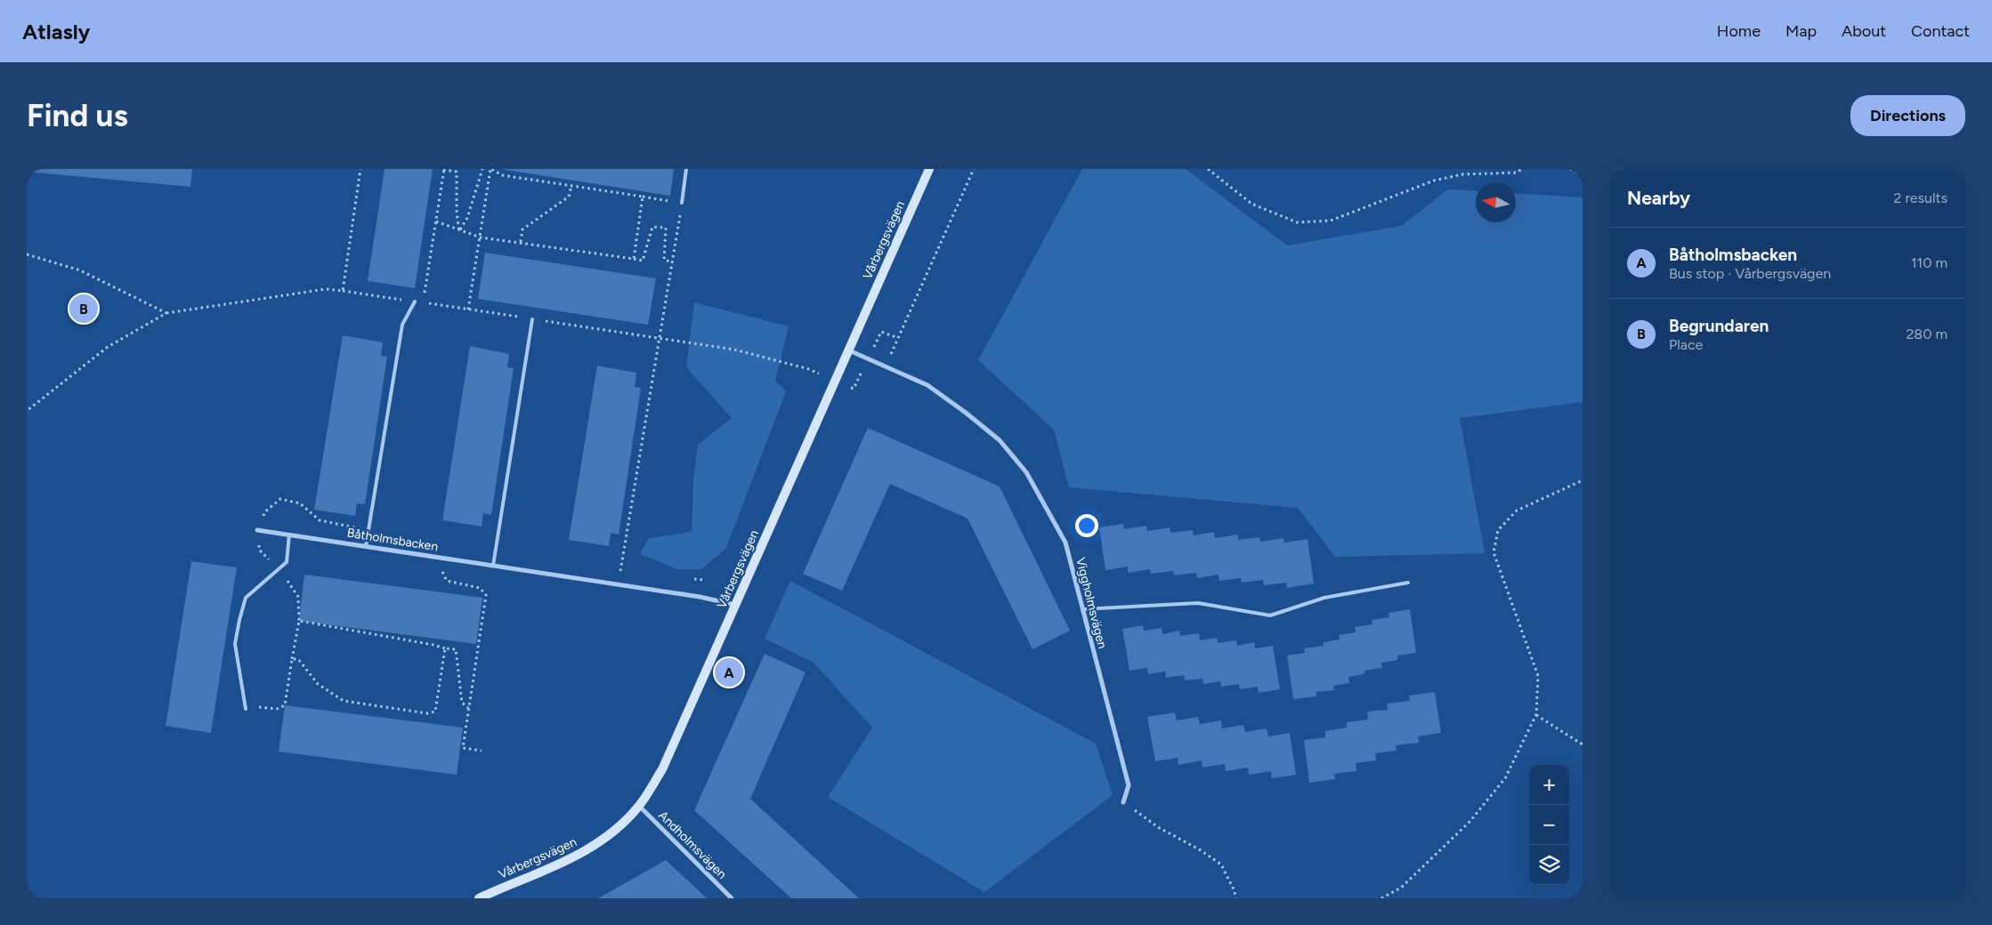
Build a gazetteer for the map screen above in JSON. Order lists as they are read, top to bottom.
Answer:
{
  "streets": {
    "street": [
      "Vårbergsvägen",
      "Båtholmsbacken",
      "Viggholmsvägen",
      "Andholmsvägen"
    ]
  },
  "crossings": [
    ["Vårbergsvägen", "Båtholmsbacken"],
    ["Vårbergsvägen", "Viggholmsvägen"],
    ["Vårbergsvägen", "Andholmsvägen"]
  ],
  "north": "left",
  "page": {
    "header": "Atlasly",
    "nav": [
      "Home",
      "Map",
      "About",
      "Contact"
    ],
    "buttons": "Directions",
    "title": "Find us",
    "heading": ["Nearby", "2 results"],
    "list": [
      {
        "mark": "A",
        "name": "Båtholmsbacken",
        "note": "Bus stop · Vårbergsvägen",
        "value": "110 m"
      },
      {
        "mark": "B",
        "name": "Begrundaren",
        "note": "Place",
        "value": "280 m"
      }
    ],
    "pins": ["B", "A"],
    "map_buttons": ["+", "−"]
  }
}
